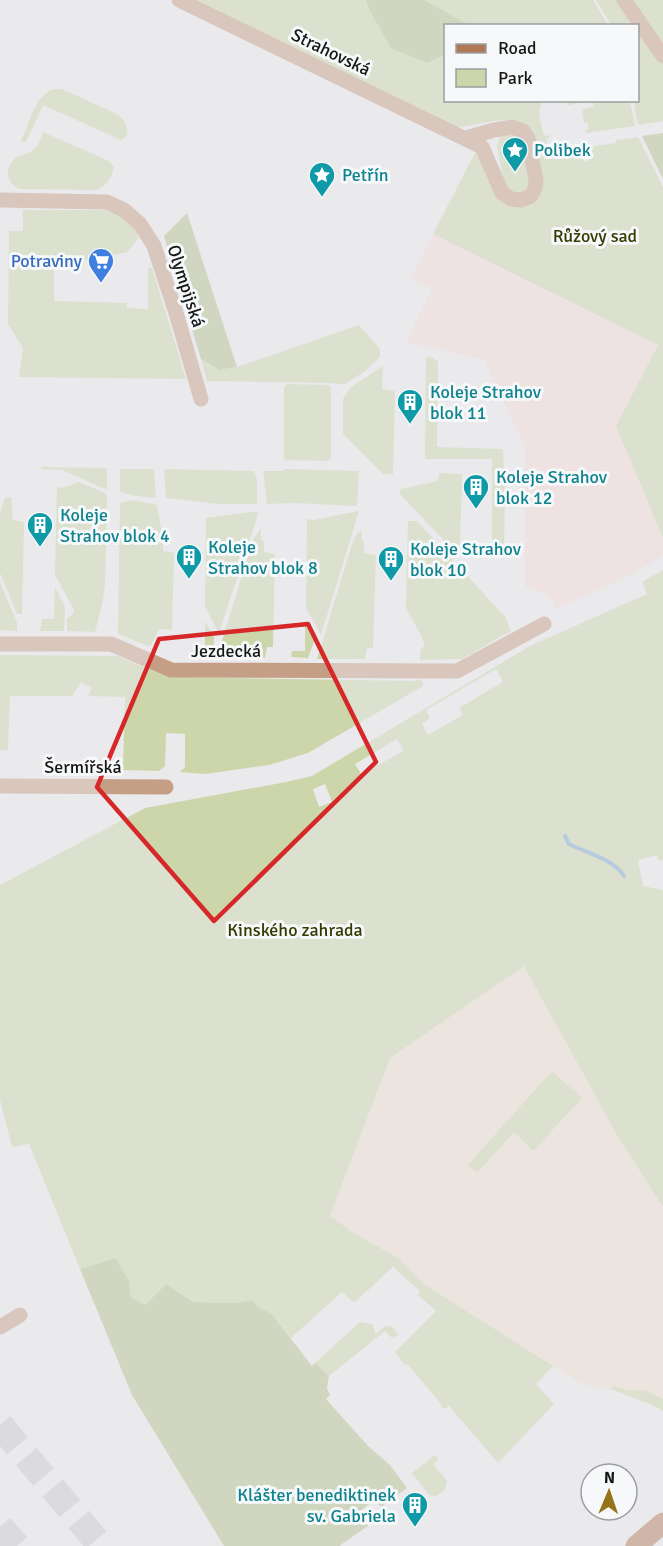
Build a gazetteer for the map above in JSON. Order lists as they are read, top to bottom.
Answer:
{
  "streets": {
    "street": [
      "Strahovská",
      "Olympijská",
      "Jezdecká",
      "Šermířská"
    ]
  },
  "parks": ["Růžový sad", "Kinského zahrada"],
  "places": {
    "place": ["Polibek", "Petřín"],
    "supermarket": ["Potraviny"],
    "building": [
      "Koleje Strahov blok 11",
      "Koleje Strahov blok 12",
      "Koleje Strahov blok 4",
      "Koleje Strahov blok 8",
      "Koleje Strahov blok 10",
      "Klášter benediktinek sv. Gabriela"
    ]
  },
  "legend": ["Road", "Park"],
  "north": "top"
}
